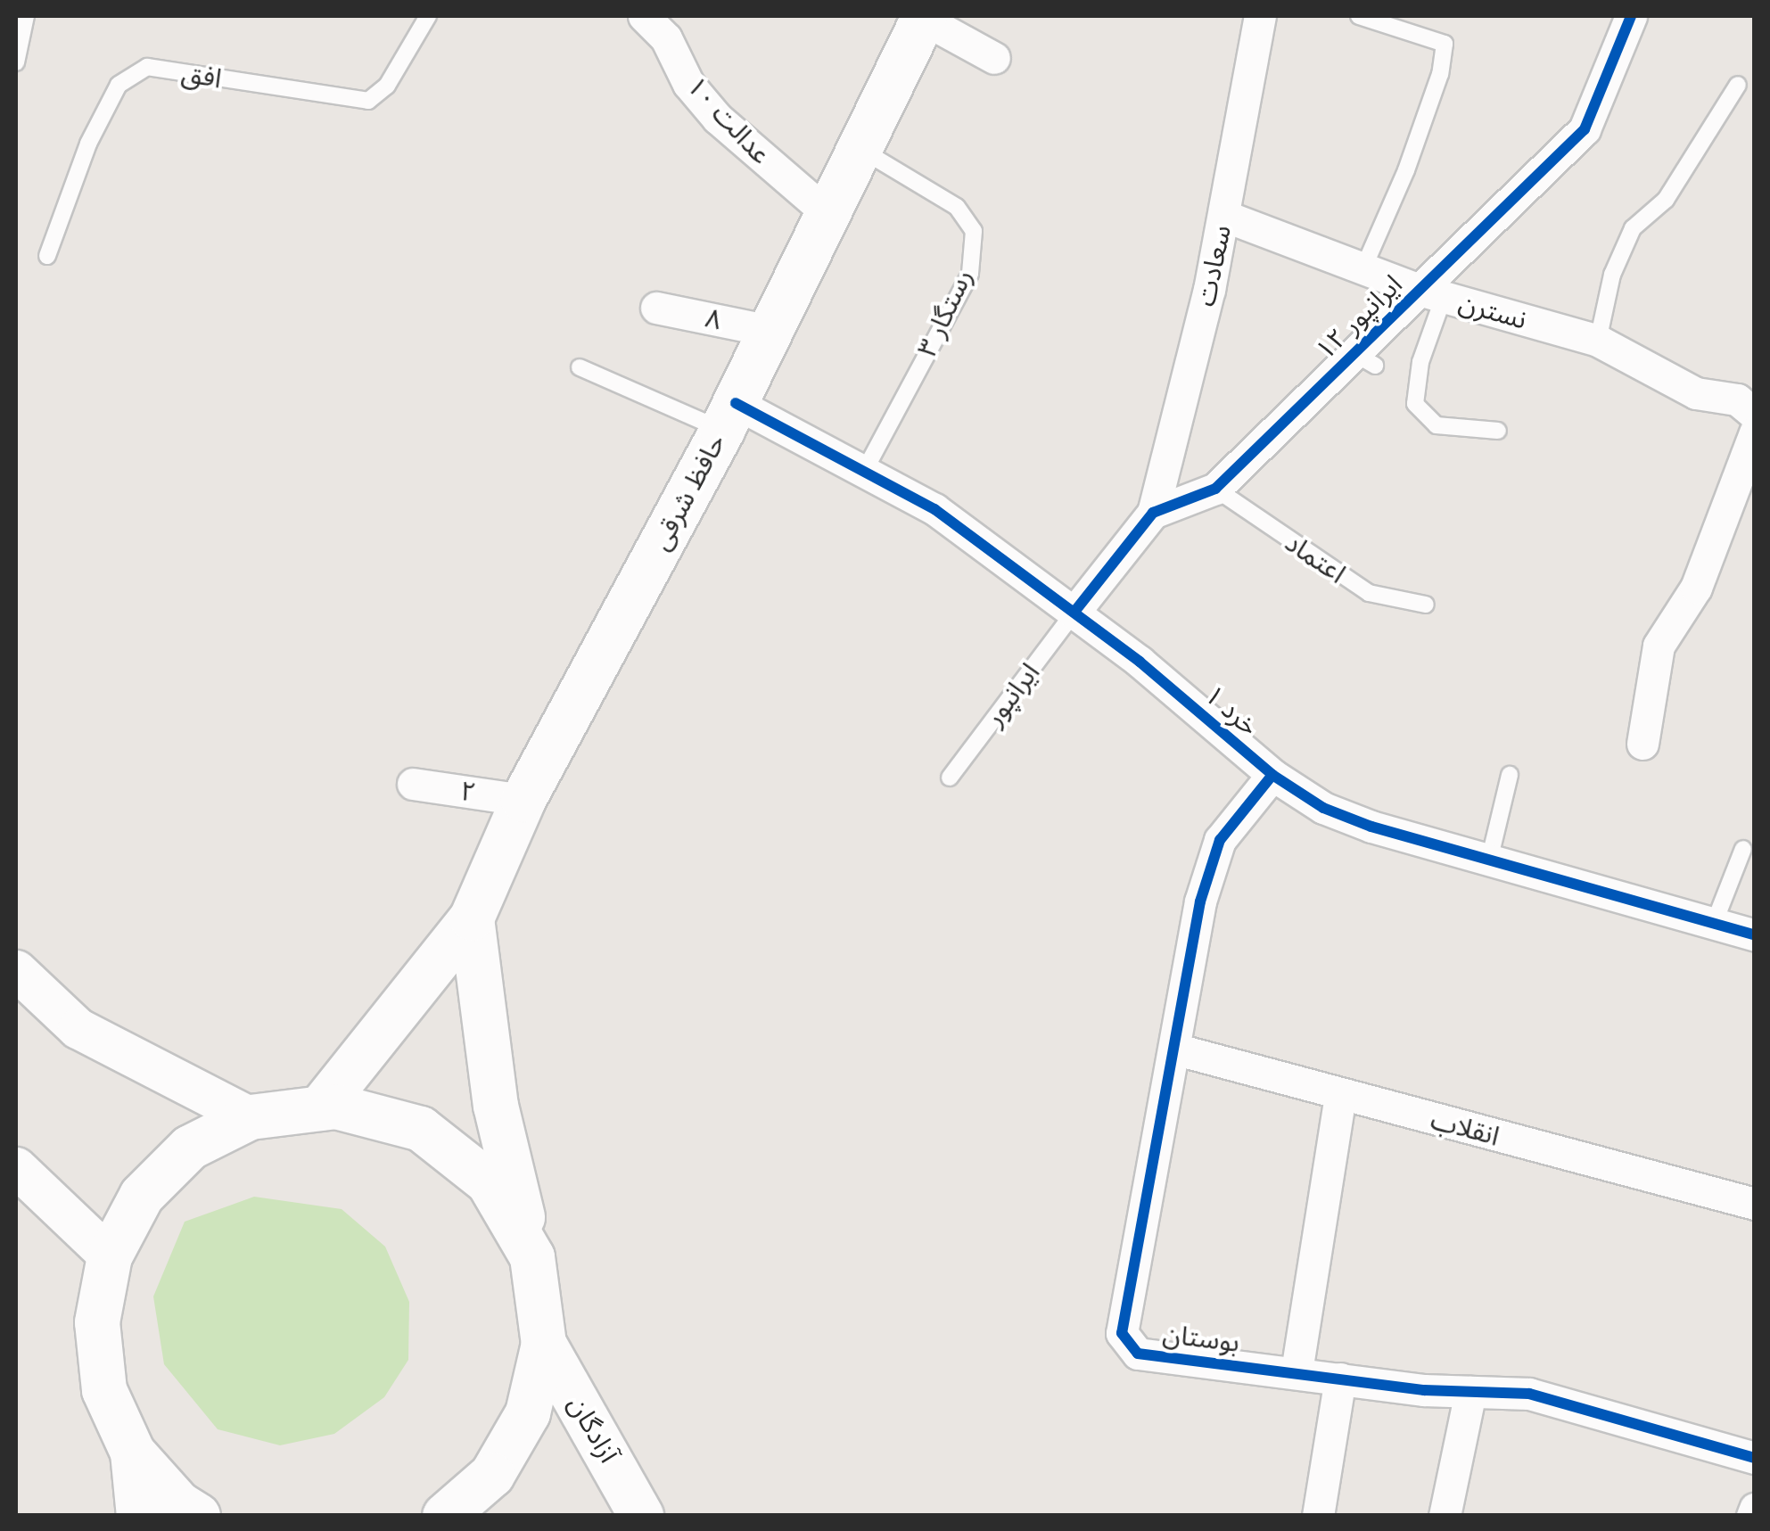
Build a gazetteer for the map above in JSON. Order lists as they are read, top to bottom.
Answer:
{
  "streets": {
    "main road": ["حافظ شرقی", "آزادگان"],
    "street": [
      "عدالت ۱۰",
      "سعادت",
      "نسترن",
      "ایرانپور ۱۲",
      "۸",
      "خرد ۱",
      "۲",
      "انقلاب",
      "بوستان"
    ],
    "lane": [
      "افق",
      "رستگار ۳",
      "اعتماد",
      "ایرانپور"
    ]
  },
  "crossings": [
    ["عدالت ۱۰", "حافظ شرقی"],
    ["سعادت", "نسترن"],
    ["سعادت", "ایرانپور ۱۲"],
    ["نسترن", "ایرانپور ۱۲"],
    ["رستگار ۳", "حافظ شرقی"],
    ["رستگار ۳", "خرد ۱"],
    ["ایرانپور ۱۲", "اعتماد"],
    ["۸", "حافظ شرقی"],
    ["حافظ شرقی", "خرد ۱"],
    ["حافظ شرقی", "۲"],
    ["ایرانپور", "خرد ۱"],
    ["خرد ۱", "بوستان"],
    ["انقلاب", "بوستان"]
  ]
}
